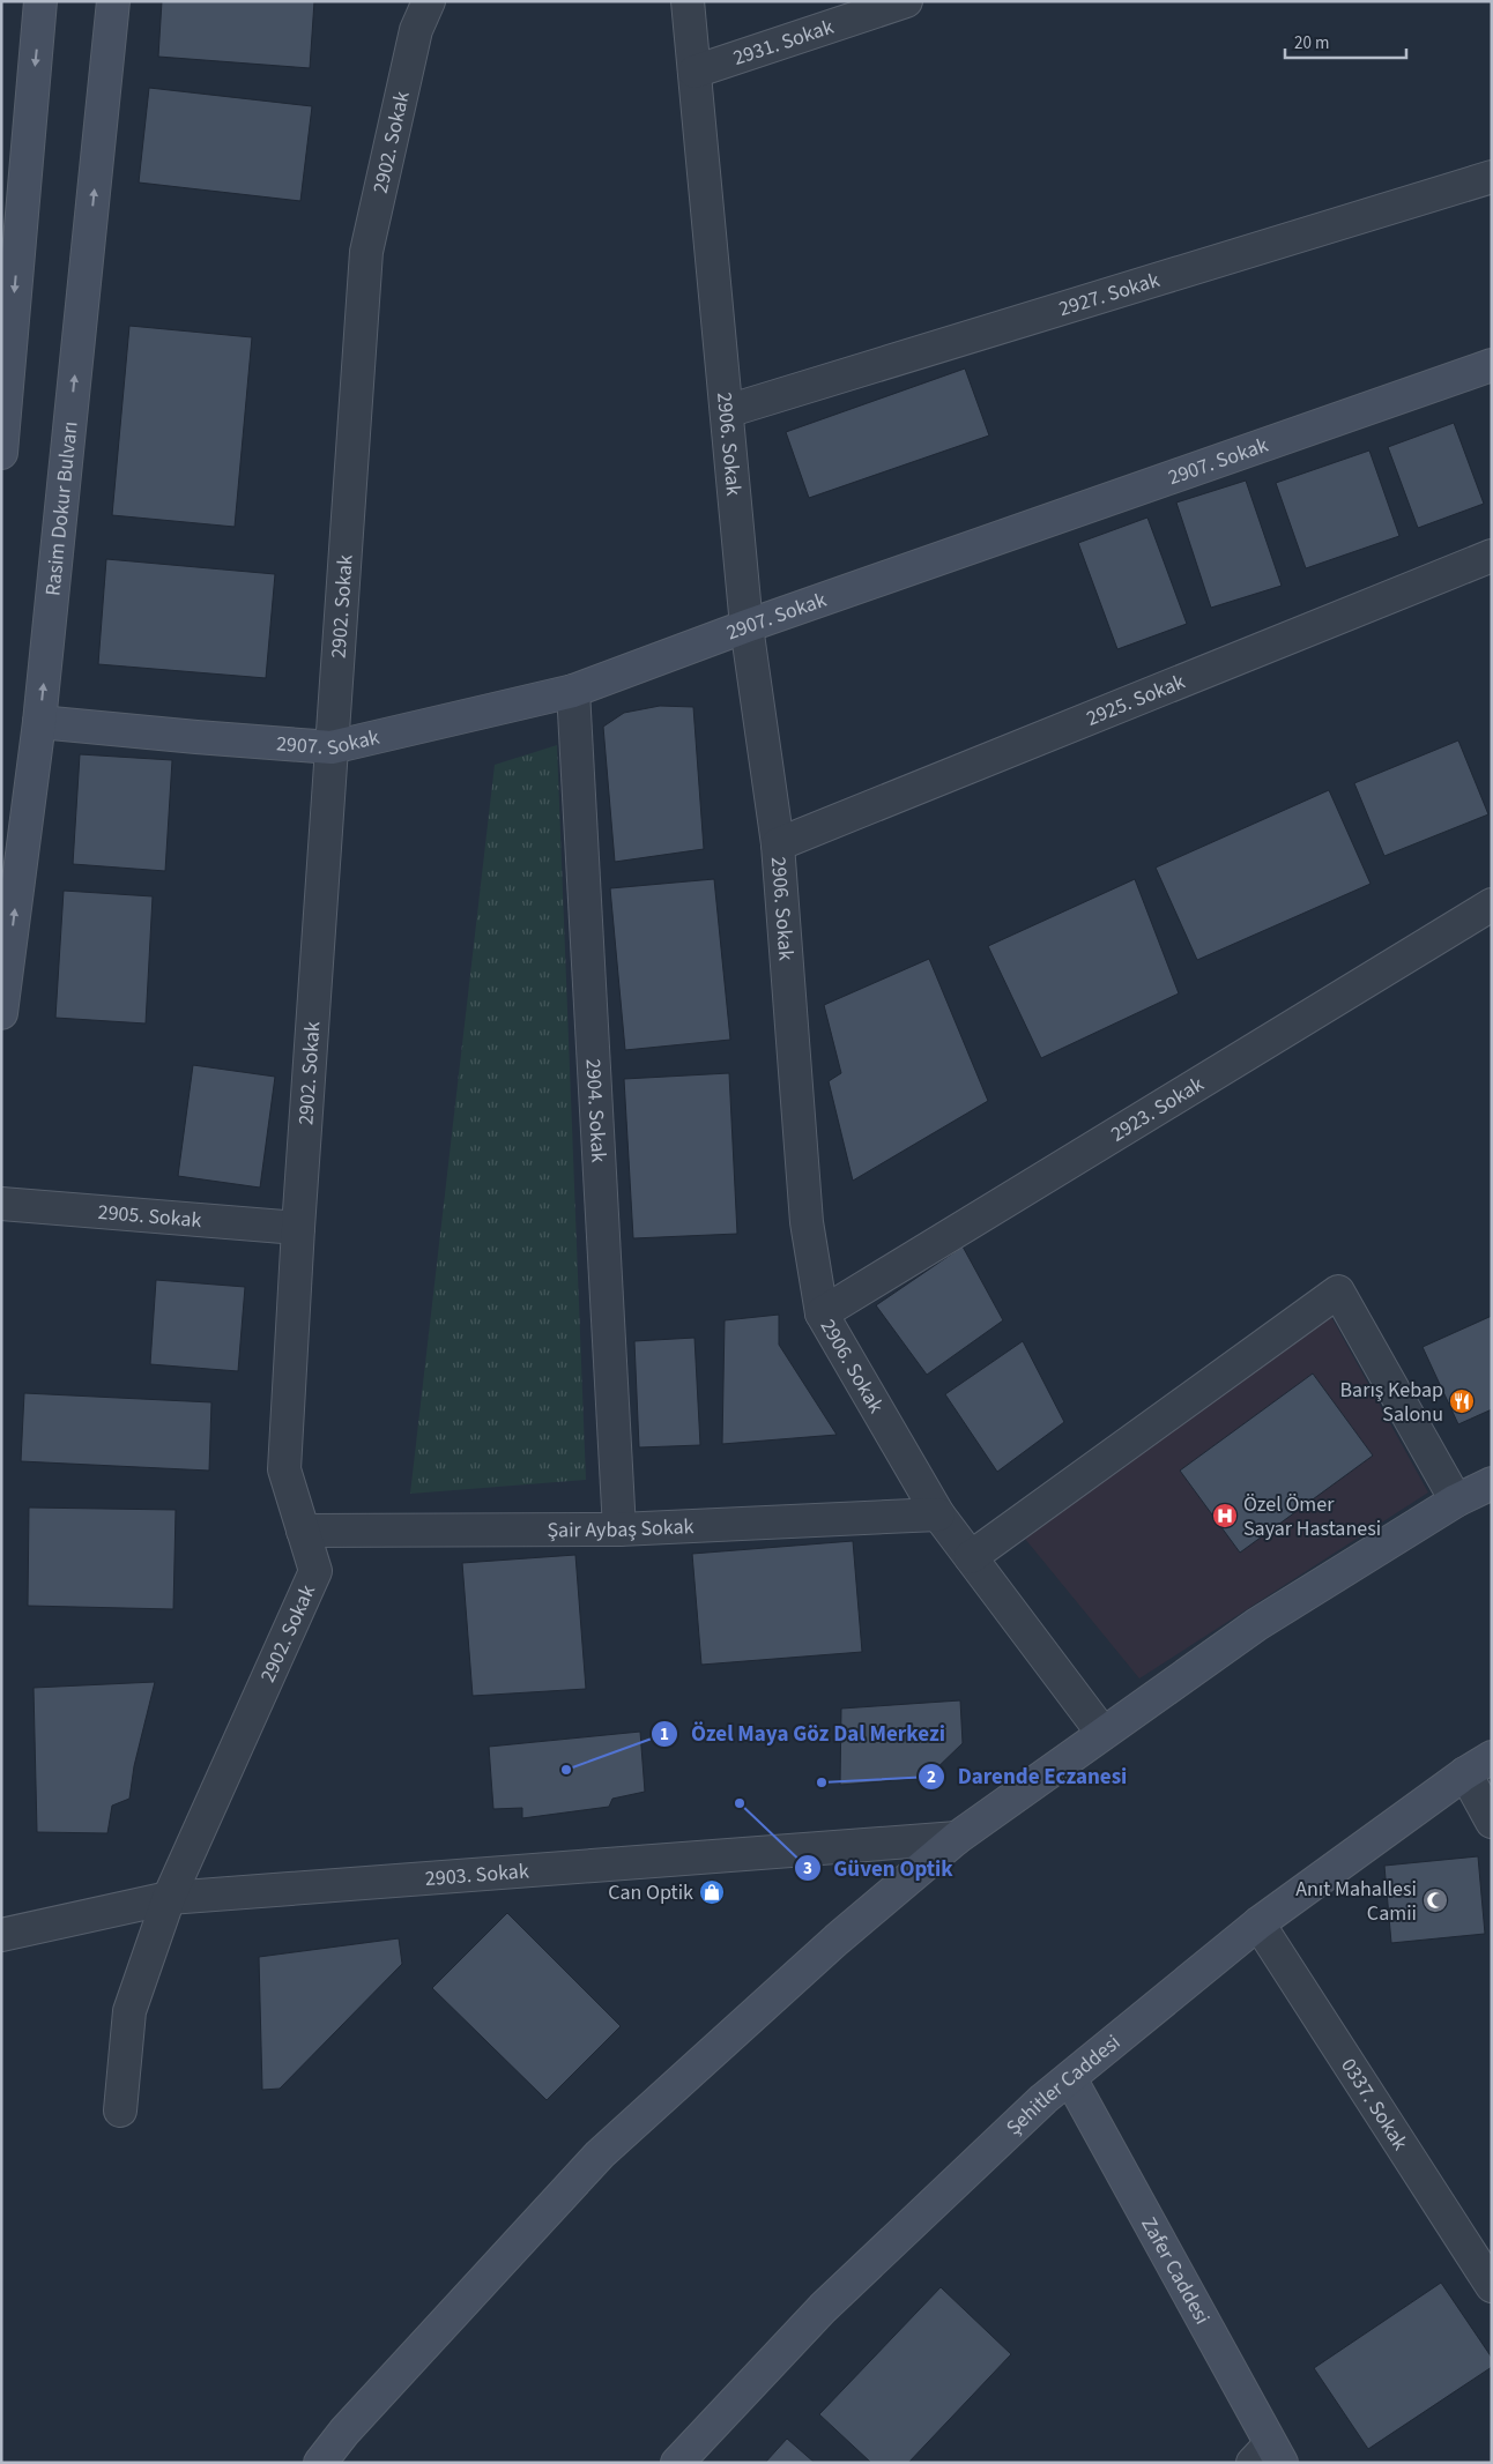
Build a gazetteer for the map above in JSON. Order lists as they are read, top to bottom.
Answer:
{
  "streets": {
    "street": [
      "2931. Sokak",
      "2902. Sokak",
      "2927. Sokak",
      "2906. Sokak",
      "2907. Sokak",
      "Rasim Dokur Bulvarı",
      "2925. Sokak",
      "2923. Sokak",
      "2904. Sokak",
      "2905. Sokak",
      "Şair Aybaş Sokak",
      "2903. Sokak",
      "Şehitler Caddesi",
      "0337. Sokak",
      "Zafer Caddesi"
    ]
  },
  "crossings": [
    ["2931. Sokak", "2906. Sokak"],
    ["2902. Sokak", "2907. Sokak"],
    ["2902. Sokak", "2905. Sokak"],
    ["2902. Sokak", "Şair Aybaş Sokak"],
    ["2902. Sokak", "2903. Sokak"],
    ["2927. Sokak", "2906. Sokak"],
    ["2906. Sokak", "2907. Sokak"],
    ["2906. Sokak", "2925. Sokak"],
    ["2906. Sokak", "2923. Sokak"],
    ["2906. Sokak", "Şair Aybaş Sokak"],
    ["2907. Sokak", "Rasim Dokur Bulvarı"],
    ["2907. Sokak", "2904. Sokak"],
    ["2904. Sokak", "Şair Aybaş Sokak"],
    ["Şehitler Caddesi", "0337. Sokak"],
    ["Şehitler Caddesi", "Zafer Caddesi"]
  ],
  "places": {
    "restaurant": ["Barış Kebap Salonu"],
    "hospital": ["Özel Ömer Sayar Hastanesi"],
    "other": ["Özel Maya Göz Dal Merkezi", "Darende Eczanesi", "Güven Optik"],
    "shop": ["Can Optik"],
    "mosque": ["Anıt Mahallesi Camii"]
  },
  "scale_bar": "20 m"
}
